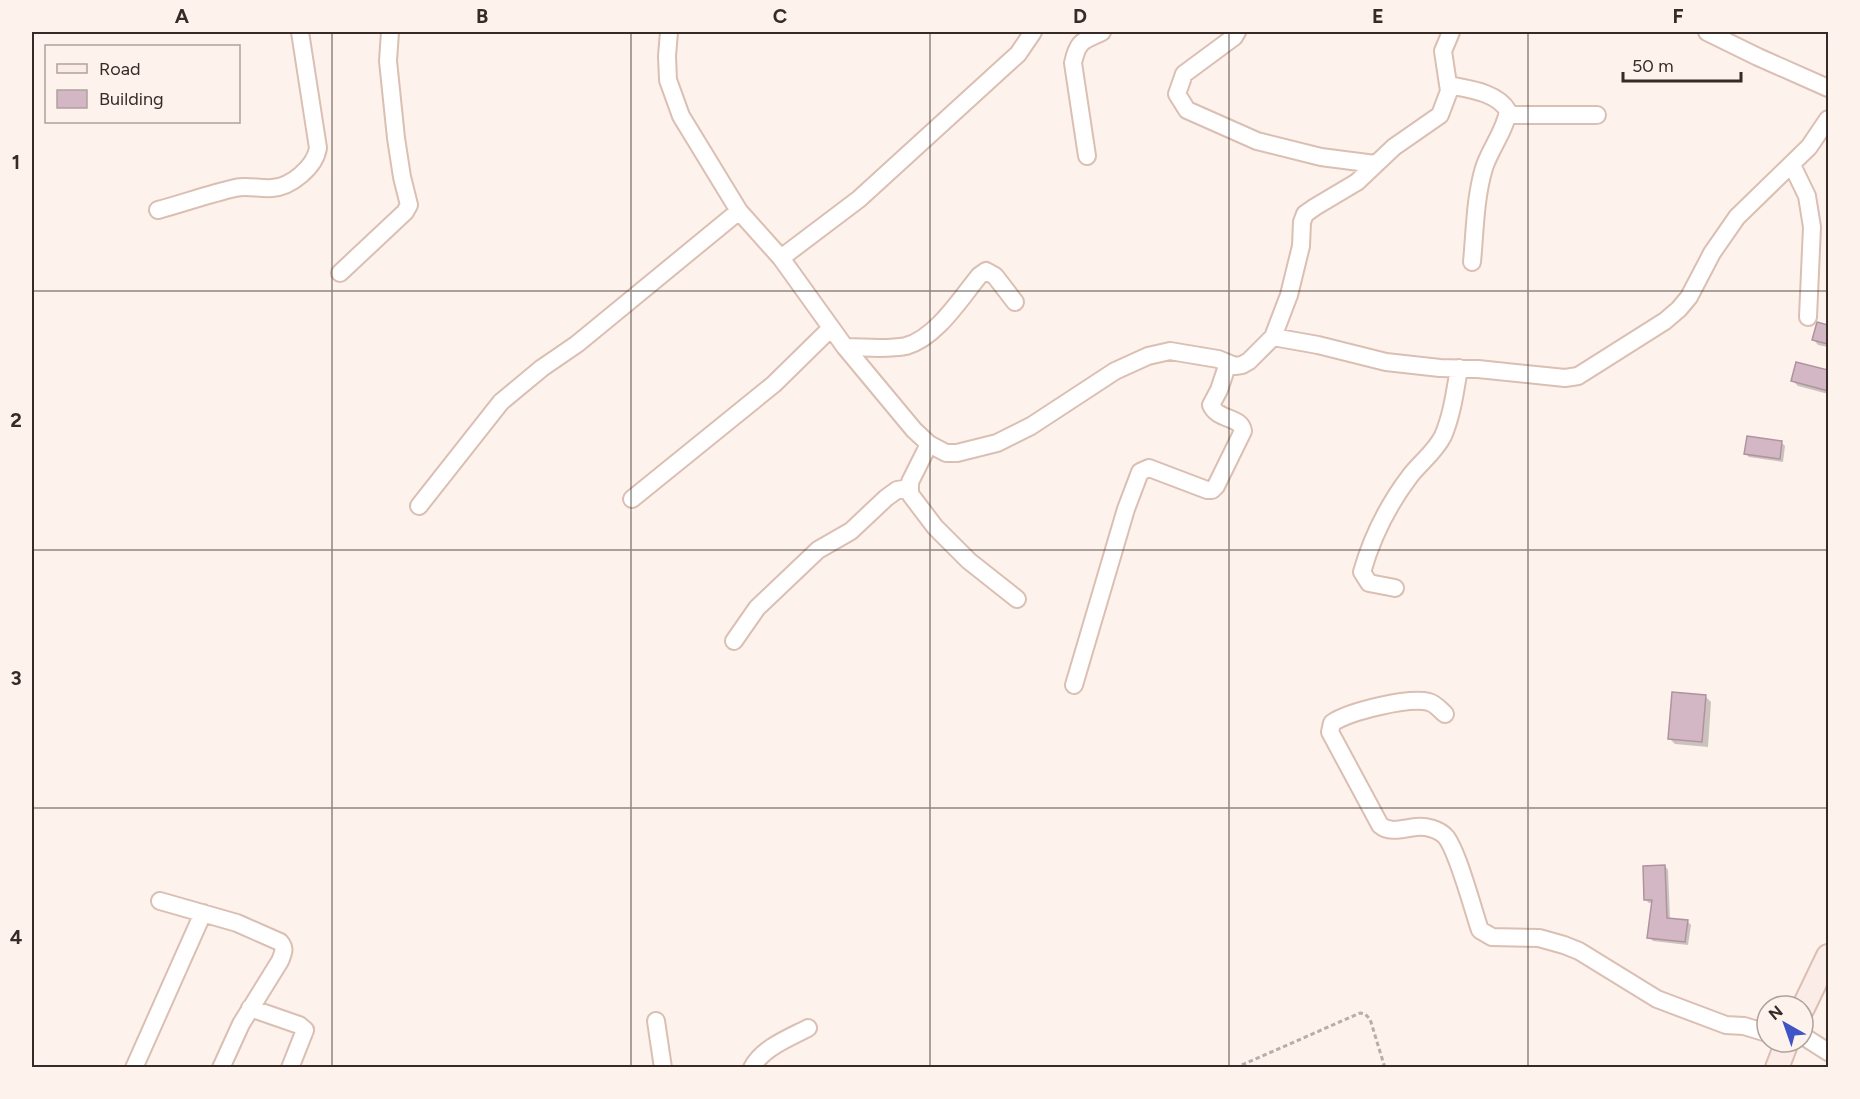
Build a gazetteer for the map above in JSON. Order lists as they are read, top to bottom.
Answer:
{
  "legend": ["Road", "Building"],
  "scale_bar": "50 m",
  "north": "top left",
  "grid": {
    "columns": [
      "A",
      "B",
      "C",
      "D",
      "E",
      "F"
    ],
    "rows": [
      "1",
      "2",
      "3",
      "4"
    ]
  }
}
